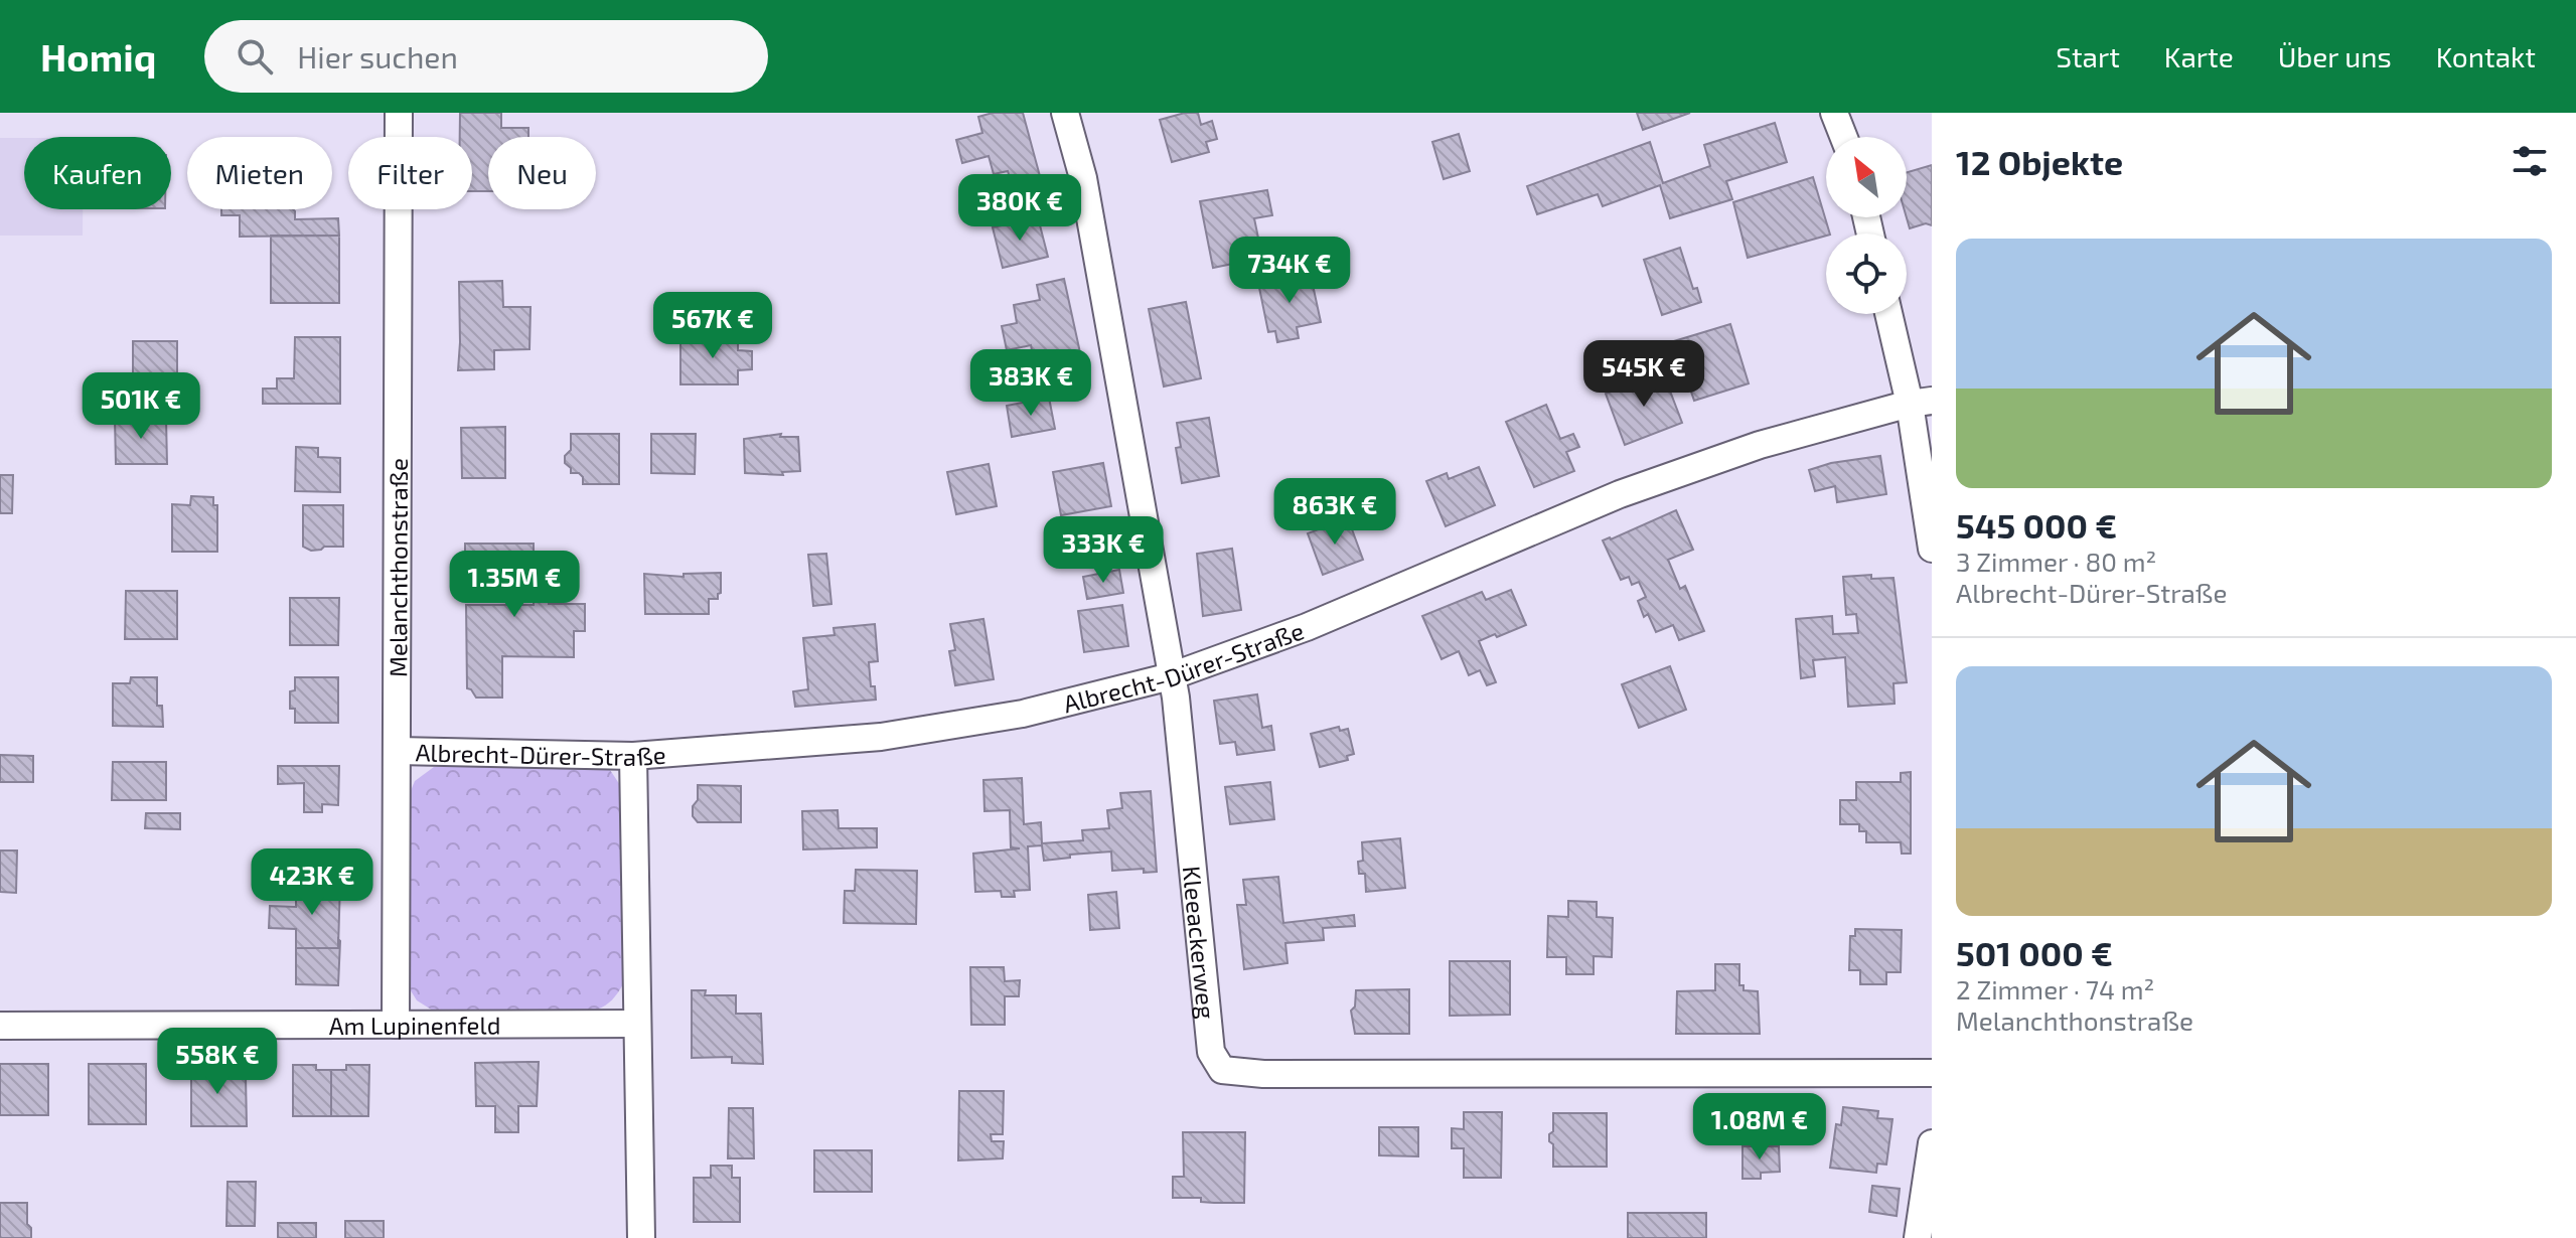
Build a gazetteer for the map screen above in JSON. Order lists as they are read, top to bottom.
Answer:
{
  "streets": {
    "street": [
      "Melanchthonstraße",
      "Albrecht-Dürer-Straße",
      "Kleeackerweg",
      "Am Lupinenfeld"
    ]
  },
  "crossings": [
    ["Melanchthonstraße", "Albrecht-Dürer-Straße"],
    ["Melanchthonstraße", "Am Lupinenfeld"],
    ["Albrecht-Dürer-Straße", "Kleeackerweg"]
  ],
  "north": "top left",
  "page": {
    "header": "Homiq",
    "search": "Hier suchen",
    "nav": [
      "Start",
      "Karte",
      "Über uns",
      "Kontakt"
    ],
    "heading": "12 Objekte",
    "chip": [
      "Kaufen",
      "Mieten",
      "Filter",
      "Neu"
    ],
    "price": [
      "380K €",
      "734K €",
      "567K €",
      "545K €",
      "383K €",
      "501K €",
      "863K €",
      "333K €",
      "1.35M €",
      "423K €",
      "558K €",
      "1.08M €"
    ],
    "list": [
      {
        "name": "545 000 €",
        "note": "3 Zimmer · 80 m² · Albrecht-Dürer-Straße"
      },
      {
        "name": "501 000 €",
        "note": "2 Zimmer · 74 m² · Melanchthonstraße"
      }
    ]
  }
}
